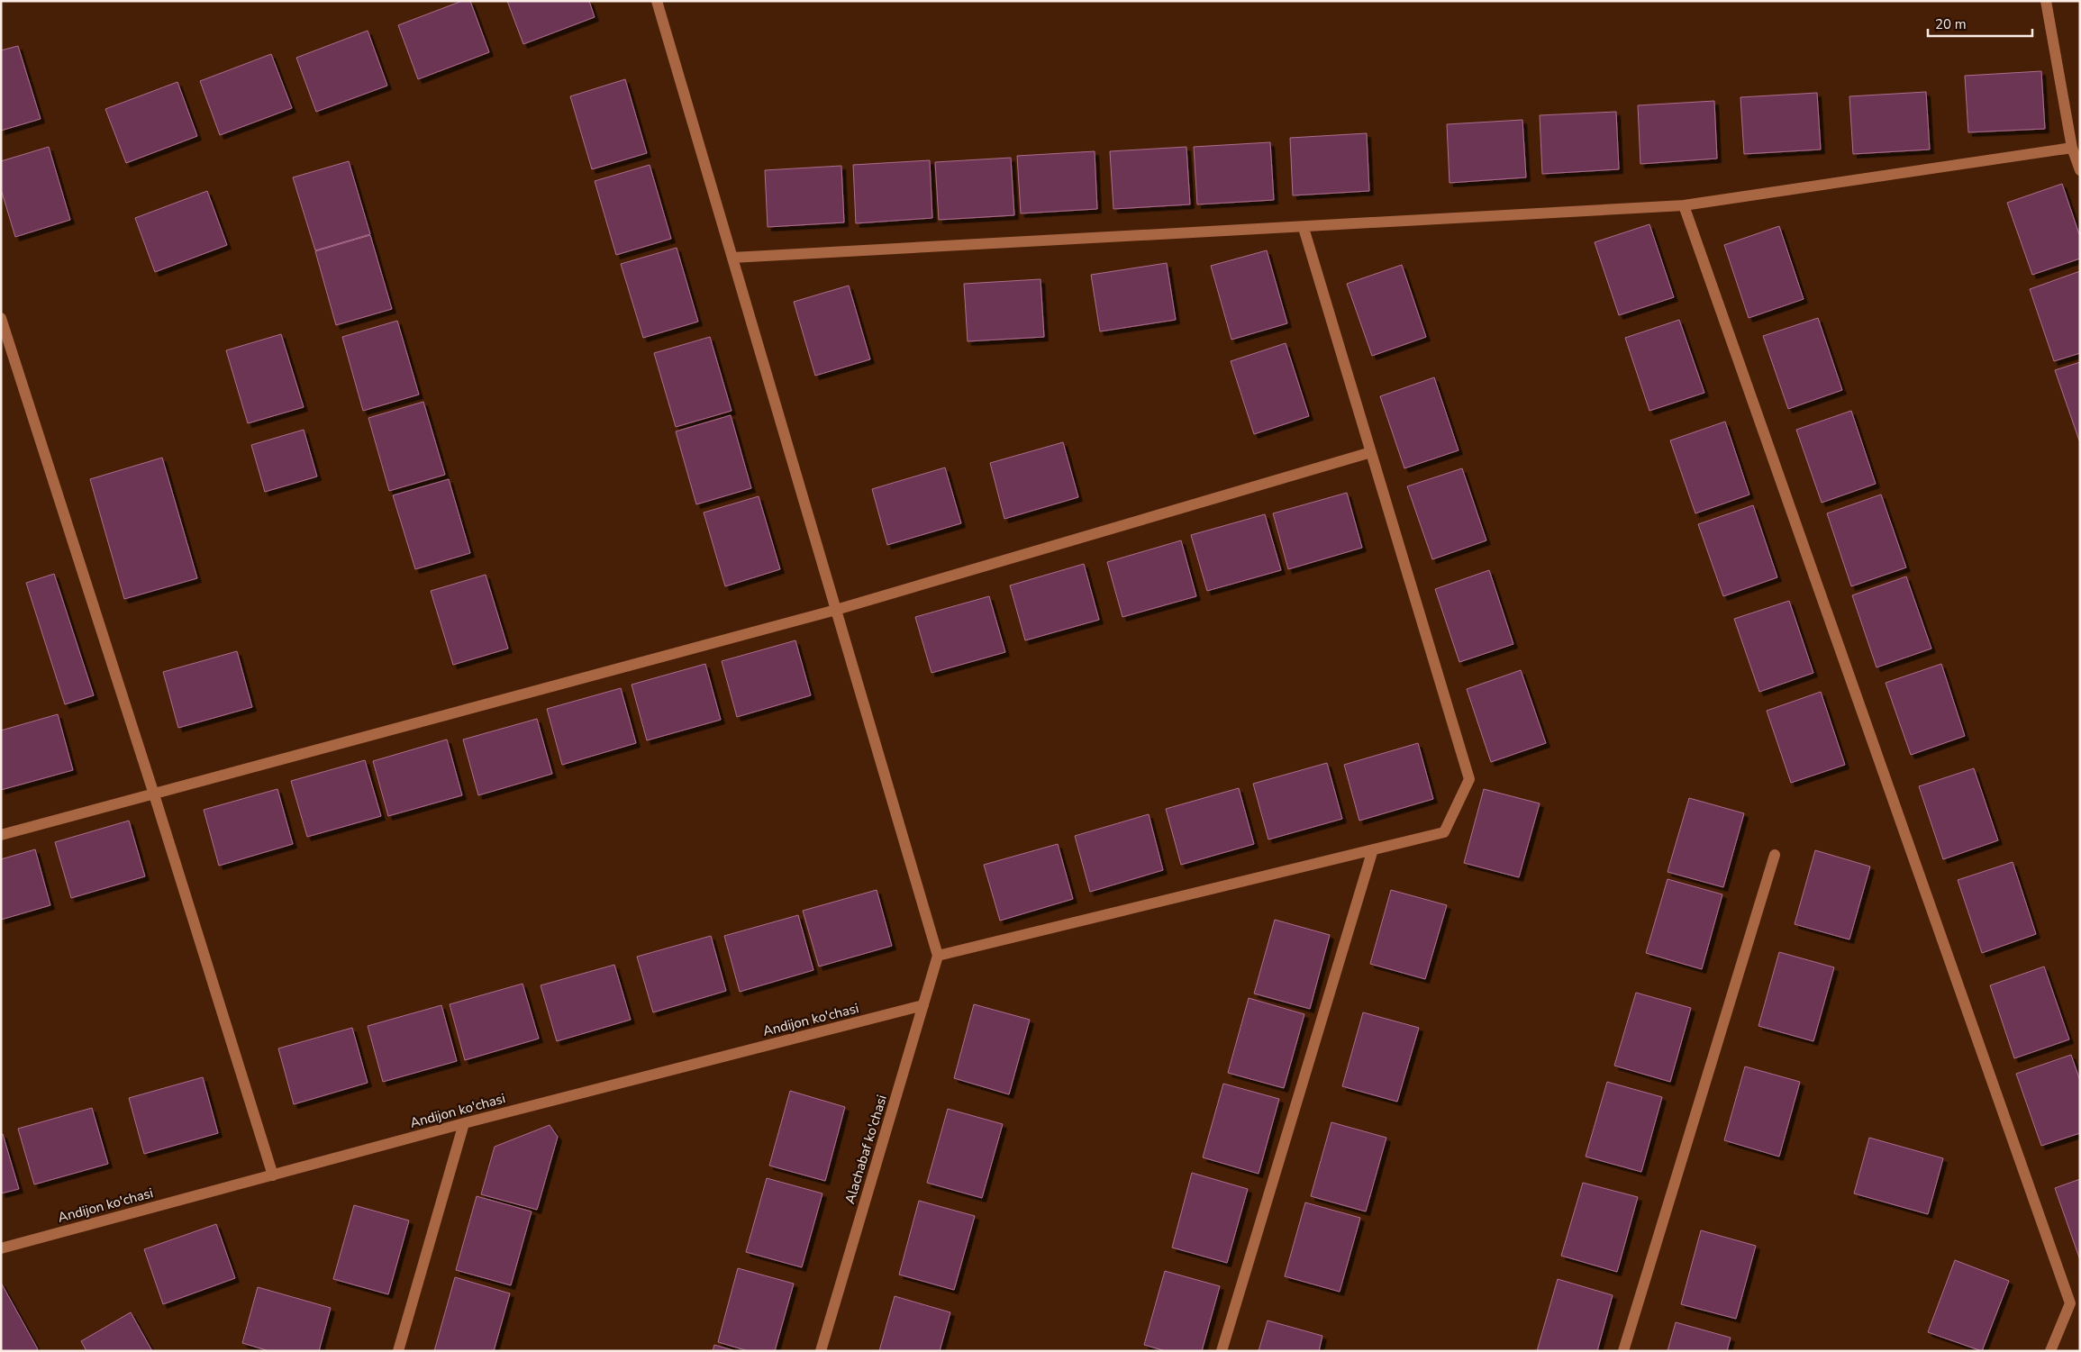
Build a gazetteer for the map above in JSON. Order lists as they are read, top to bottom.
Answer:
{
  "streets": {
    "street": ["Andijon ko'chasi", "Alachabaf ko'chasi"]
  },
  "crossings": [
    ["Andijon ko'chasi", "Alachabaf ko'chasi"]
  ],
  "scale_bar": "20 m"
}
